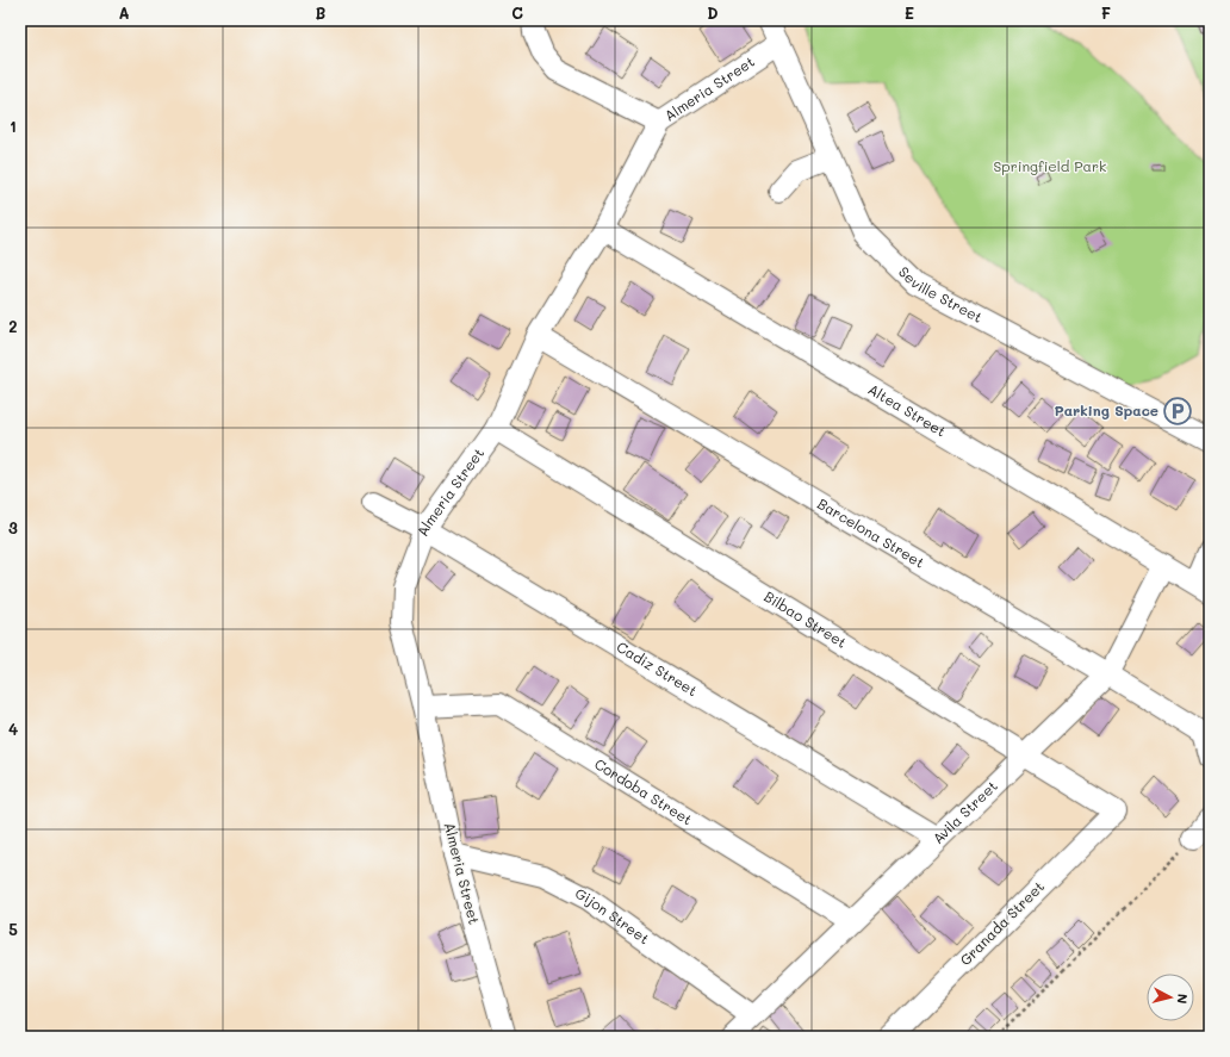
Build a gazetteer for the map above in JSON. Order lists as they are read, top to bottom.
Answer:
{
  "streets": {
    "street": [
      "Almeria Street",
      "Seville Street",
      "Altea Street",
      "Barcelona Street",
      "Bilbao Street",
      "Cadiz Street",
      "Cordoba Street",
      "Avila Street",
      "Gijon Street",
      "Granada Street"
    ]
  },
  "crossings": [
    ["Almeria Street", "Seville Street"],
    ["Almeria Street", "Altea Street"],
    ["Almeria Street", "Barcelona Street"],
    ["Almeria Street", "Bilbao Street"],
    ["Almeria Street", "Cadiz Street"],
    ["Almeria Street", "Cordoba Street"],
    ["Almeria Street", "Gijon Street"],
    ["Altea Street", "Avila Street"],
    ["Barcelona Street", "Avila Street"],
    ["Bilbao Street", "Avila Street"],
    ["Bilbao Street", "Granada Street"],
    ["Cadiz Street", "Avila Street"],
    ["Cordoba Street", "Avila Street"],
    ["Avila Street", "Gijon Street"]
  ],
  "parks": ["Springfield Park"],
  "places": {
    "parking": ["Parking Space"]
  },
  "north": "right",
  "grid": {
    "columns": [
      "A",
      "B",
      "C",
      "D",
      "E",
      "F"
    ],
    "rows": [
      "1",
      "2",
      "3",
      "4",
      "5"
    ]
  }
}
